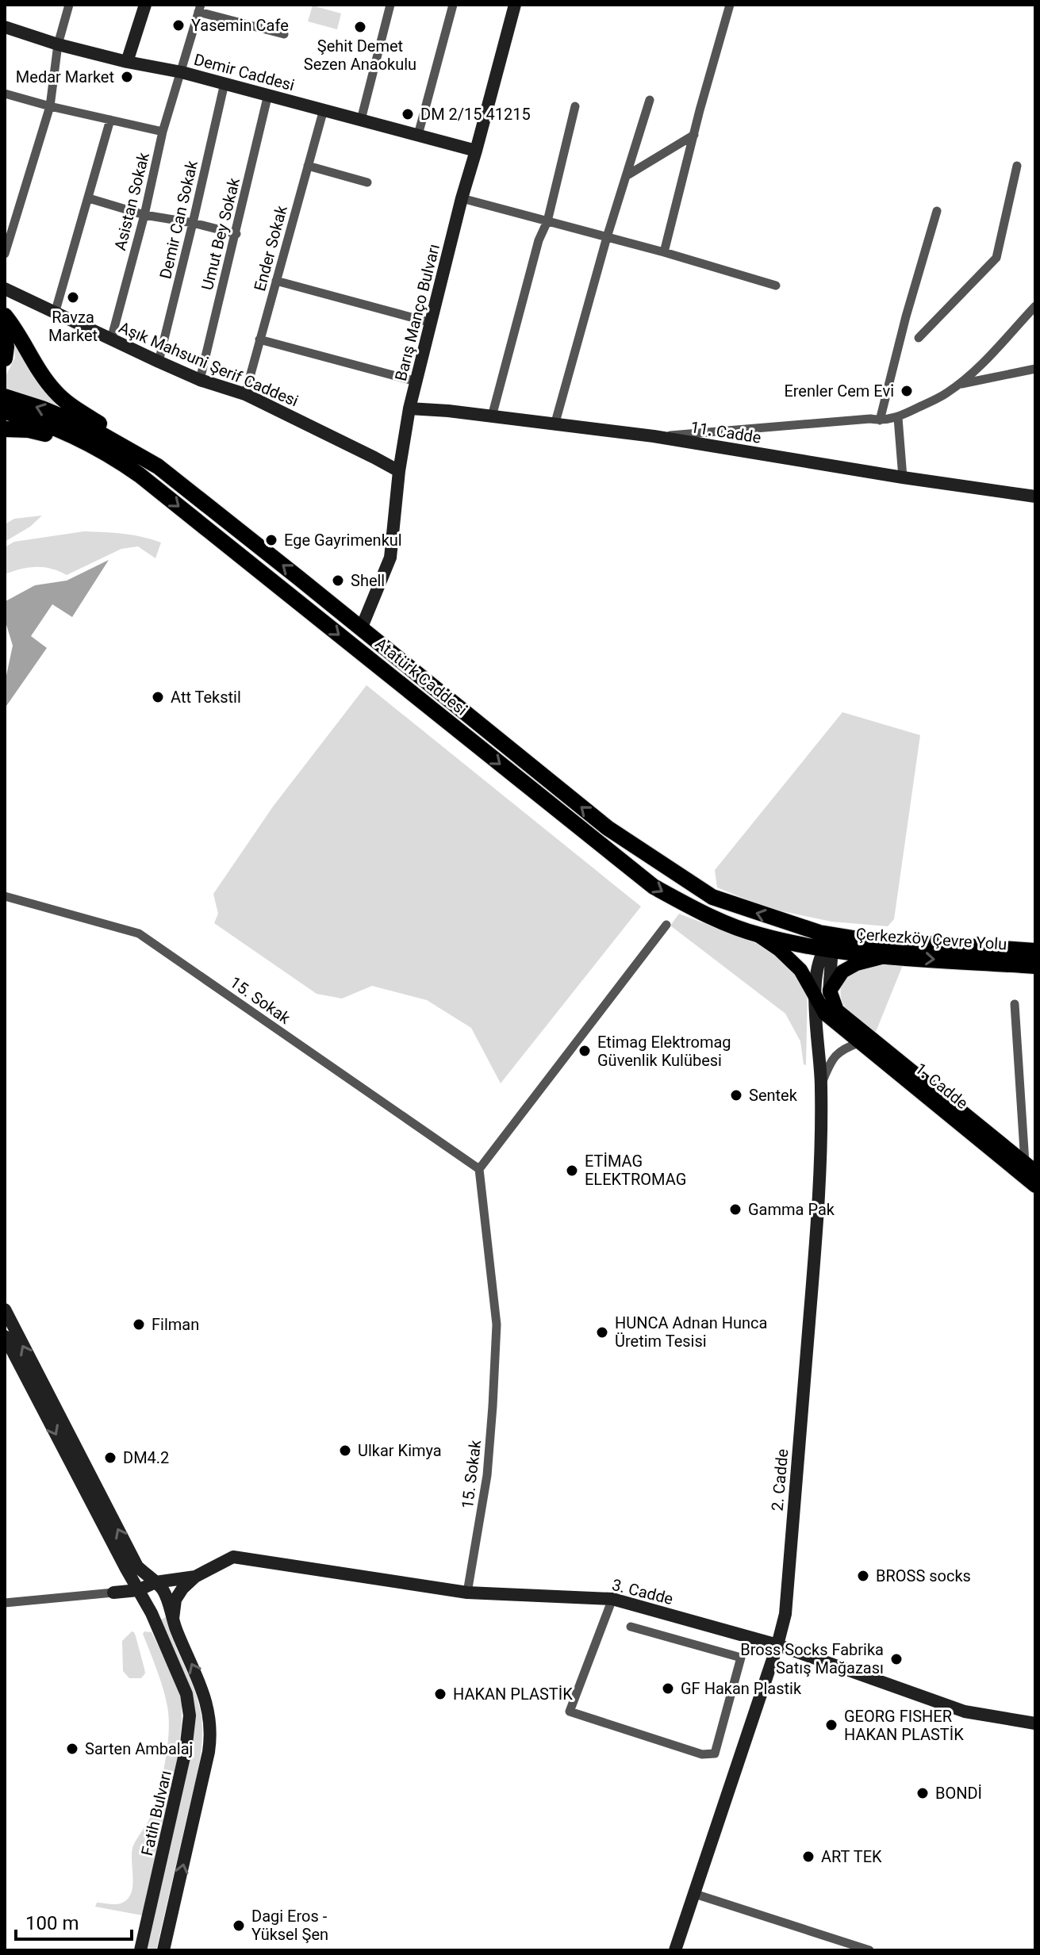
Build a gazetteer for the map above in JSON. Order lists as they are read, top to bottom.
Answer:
{
  "streets": {
    "highway": ["Atatürk Caddesi", "Çerkezköy Çevre Yolu"],
    "main road": ["1. Cadde"],
    "street": [
      "Demir Caddesi",
      "Asistan Sokak",
      "Demir Can Sokak",
      "Umut Bey Sokak",
      "Ender Sokak",
      "Barış Manço Bulvarı",
      "Aşık Mahsuni Şerif Caddesi",
      "11. Cadde",
      "15. Sokak",
      "2. Cadde",
      "3. Cadde",
      "Fatih Bulvarı"
    ]
  },
  "crossings": [
    ["Demir Caddesi", "Asistan Sokak"],
    ["Demir Caddesi", "Demir Can Sokak"],
    ["Demir Caddesi", "Umut Bey Sokak"],
    ["Demir Caddesi", "Ender Sokak"],
    ["Demir Caddesi", "Barış Manço Bulvarı"],
    ["Asistan Sokak", "Aşık Mahsuni Şerif Caddesi"],
    ["Demir Can Sokak", "Aşık Mahsuni Şerif Caddesi"],
    ["Umut Bey Sokak", "Aşık Mahsuni Şerif Caddesi"],
    ["Ender Sokak", "Aşık Mahsuni Şerif Caddesi"],
    ["Barış Manço Bulvarı", "Aşık Mahsuni Şerif Caddesi"],
    ["Barış Manço Bulvarı", "11. Cadde"],
    ["Atatürk Caddesi", "Çerkezköy Çevre Yolu"],
    ["15. Sokak", "3. Cadde"],
    ["1. Cadde", "2. Cadde"],
    ["2. Cadde", "3. Cadde"]
  ],
  "places": [
    "Yasemin Cafe",
    "Şehit Demet Sezen Anaokulu",
    "Medar Market",
    "DM 2/15 41215",
    "Ravza Market",
    "Erenler Cem Evi",
    "Ege Gayrimenkul",
    "Shell",
    "Att Tekstil",
    "Etimag Elektromag Güvenlik Kulübesi",
    "Sentek",
    "ETİMAG ELEKTROMAG",
    "Gamma Pak",
    "Filman",
    "HUNCA Adnan Hunca Üretim Tesisi",
    "Ulkar Kimya",
    "DM4.2",
    "BROSS socks",
    "Bross Socks Fabrika Satış Mağazası",
    "GF Hakan Plastik",
    "HAKAN PLASTİK",
    "GEORG FISHER HAKAN PLASTİK",
    "Sarten Ambalaj",
    "BONDİ",
    "ART TEK",
    "Dagi Eros - Yüksel Şen"
  ],
  "scale_bar": "100 m"
}
